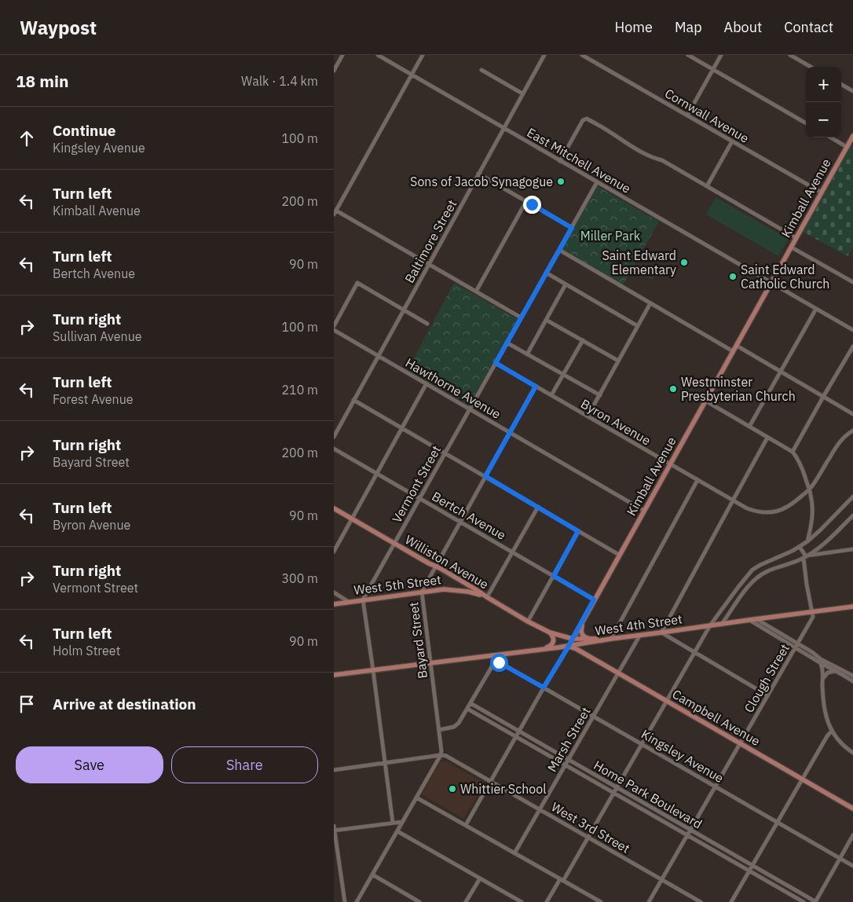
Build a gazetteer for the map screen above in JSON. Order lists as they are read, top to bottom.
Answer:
{
  "streets": {
    "main road": [
      "Kimball Avenue",
      "Williston Avenue",
      "West 5th Street",
      "West 4th Street",
      "Campbell Avenue"
    ],
    "street": [
      "Cornwall Avenue",
      "East Mitchell Avenue",
      "Baltimore Street",
      "Hawthorne Avenue",
      "Byron Avenue",
      "Vermont Street",
      "Bertch Avenue",
      "Bayard Street",
      "Clough Street",
      "Marsh Street",
      "Kingsley Avenue",
      "Home Park Boulevard",
      "West 3rd Street"
    ]
  },
  "crossings": [
    ["Cornwall Avenue", "Kimball Avenue"],
    ["East Mitchell Avenue", "Kimball Avenue"],
    ["East Mitchell Avenue", "Baltimore Street"],
    ["East Mitchell Avenue", "Vermont Street"],
    ["Kimball Avenue", "Hawthorne Avenue"],
    ["Kimball Avenue", "Byron Avenue"],
    ["Kimball Avenue", "Bertch Avenue"],
    ["Kimball Avenue", "Williston Avenue"],
    ["Kimball Avenue", "West 4th Street"],
    ["Kimball Avenue", "Campbell Avenue"],
    ["Kimball Avenue", "Kingsley Avenue"],
    ["Kimball Avenue", "Home Park Boulevard"],
    ["Kimball Avenue", "West 3rd Street"],
    ["Baltimore Street", "Hawthorne Avenue"],
    ["Hawthorne Avenue", "Vermont Street"],
    ["Hawthorne Avenue", "Bayard Street"],
    ["Byron Avenue", "Vermont Street"],
    ["Byron Avenue", "Bayard Street"],
    ["Vermont Street", "Bertch Avenue"],
    ["Vermont Street", "Williston Avenue"],
    ["Vermont Street", "West 5th Street"],
    ["Bertch Avenue", "Bayard Street"],
    ["Williston Avenue", "West 5th Street"],
    ["Williston Avenue", "West 4th Street"],
    ["Williston Avenue", "Bayard Street"],
    ["West 5th Street", "Bayard Street"],
    ["West 4th Street", "Bayard Street"],
    ["West 4th Street", "Clough Street"],
    ["West 4th Street", "Campbell Avenue"],
    ["West 4th Street", "Marsh Street"],
    ["Bayard Street", "West 3rd Street"],
    ["Clough Street", "Campbell Avenue"],
    ["Clough Street", "Kingsley Avenue"],
    ["Clough Street", "Home Park Boulevard"],
    ["Clough Street", "West 3rd Street"],
    ["Campbell Avenue", "Marsh Street"],
    ["Marsh Street", "Kingsley Avenue"],
    ["Marsh Street", "Home Park Boulevard"],
    ["Marsh Street", "West 3rd Street"],
    ["Kingsley Avenue", "Home Park Boulevard"]
  ],
  "parks": ["Miller Park"],
  "places": [
    "Sons of Jacob Synagogue",
    "Saint Edward Elementary",
    "Saint Edward Catholic Church",
    "Westminster Presbyterian Church",
    "Whittier School"
  ],
  "page": {
    "header": "Waypost",
    "nav": [
      "Home",
      "Map",
      "About",
      "Contact"
    ],
    "heading": ["18 min", "Walk · 1.4 km"],
    "map_buttons": ["+", "−"],
    "list": [
      ["Continue", "Kingsley Avenue", "100 m"],
      ["Turn left", "Kimball Avenue", "200 m"],
      ["Turn left", "Bertch Avenue", "90 m"],
      ["Turn right", "Sullivan Avenue", "100 m"],
      ["Turn left", "Forest Avenue", "210 m"],
      ["Turn right", "Bayard Street", "200 m"],
      ["Turn left", "Byron Avenue", "90 m"],
      ["Turn right", "Vermont Street", "300 m"],
      ["Turn left", "Holm Street", "90 m"],
      "Arrive at destination"
    ],
    "buttons": ["Save", "Share"]
  }
}
